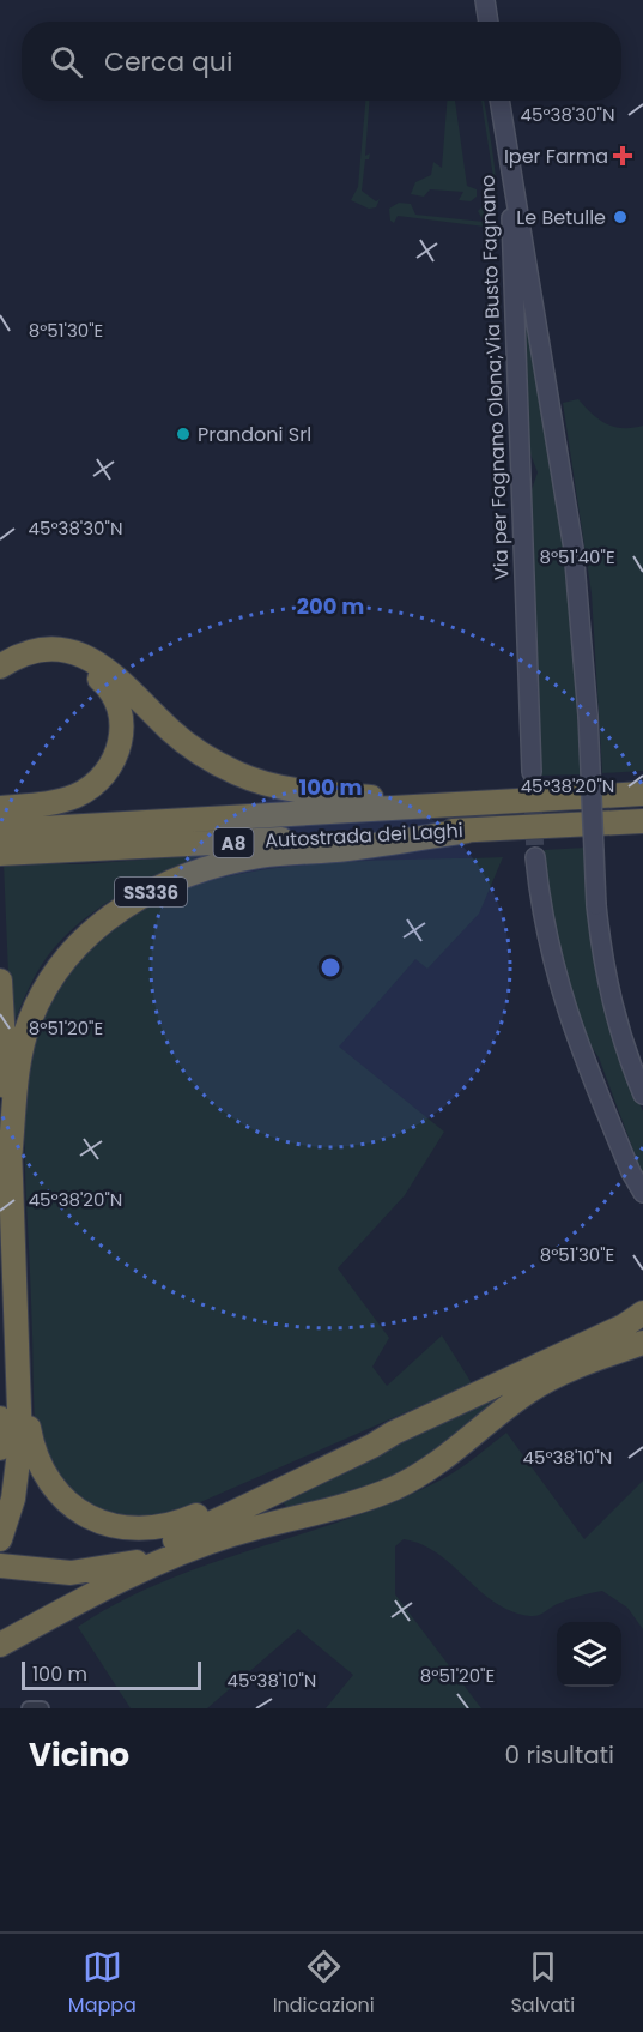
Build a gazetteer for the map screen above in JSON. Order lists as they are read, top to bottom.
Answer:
{
  "streets": {
    "highway": ["Autostrada dei Laghi", "A8", "SS336"],
    "main road": ["Via per Fagnano Olona;Via Busto Fagnano"]
  },
  "crossings": [
    ["Autostrada dei Laghi", "SS336"]
  ],
  "places": {
    "health": ["Iper Farma"],
    "other": ["Le Betulle", "Prandoni Srl"]
  },
  "scale_bar": "100 m",
  "page": {
    "search": "Cerca qui",
    "scale": "100 m",
    "heading": ["Vicino", "0 risultati"],
    "nav": ["Mappa", "Indicazioni", "Salvati"]
  },
  "coordinates": [
    "45°38'30\"N",
    "8°51'30\"E",
    "8°51'40\"E",
    "45°38'20\"N",
    "8°51'20\"E",
    "45°38'10\"N"
  ],
  "rings": ["200 m", "100 m"]
}
